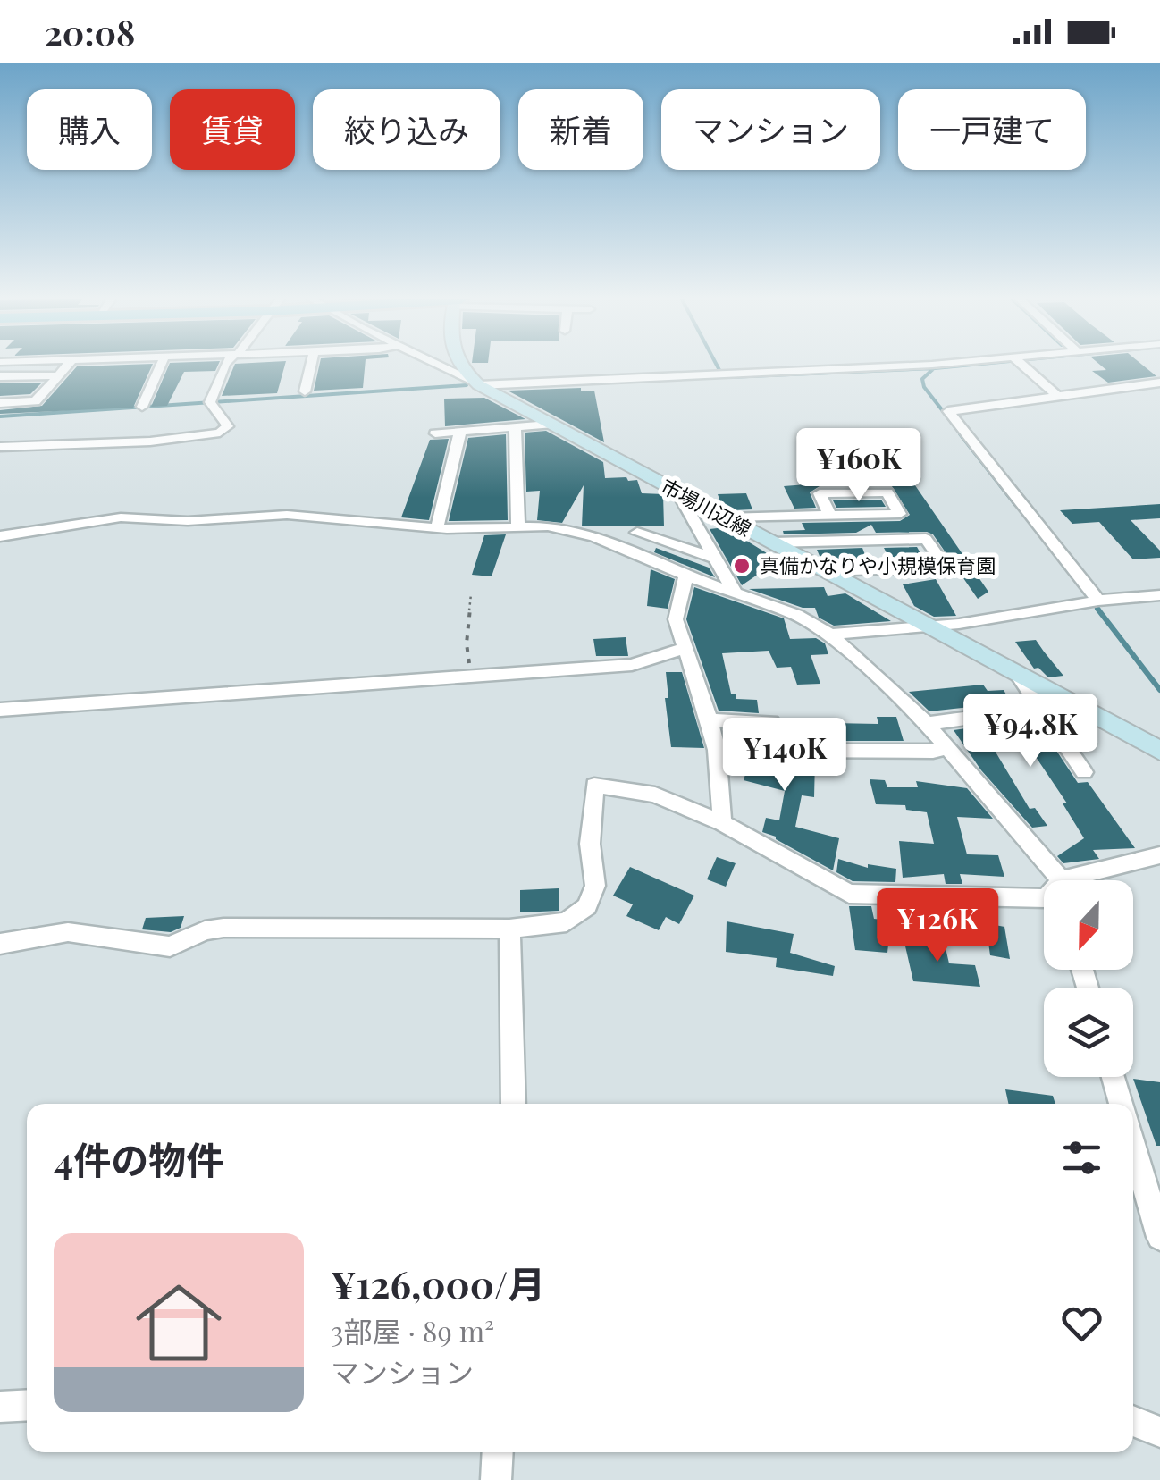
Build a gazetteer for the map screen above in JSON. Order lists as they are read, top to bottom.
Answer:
{
  "streets": {
    "main road": ["市場川辺線"]
  },
  "places": ["真備かなりや小規模保育園"],
  "north": "bottom",
  "page": {
    "status": "20:08",
    "chip": [
      "購入",
      "賃貸",
      "絞り込み",
      "新着",
      "マンション",
      "一戸建て"
    ],
    "price": [
      "¥160K",
      "¥94.8K",
      "¥140K",
      "¥126K"
    ],
    "heading": "4件の物件",
    "list": [
      {
        "name": "¥126,000/月",
        "note": "3部屋 · 89 m² · マンション"
      }
    ]
  }
}
